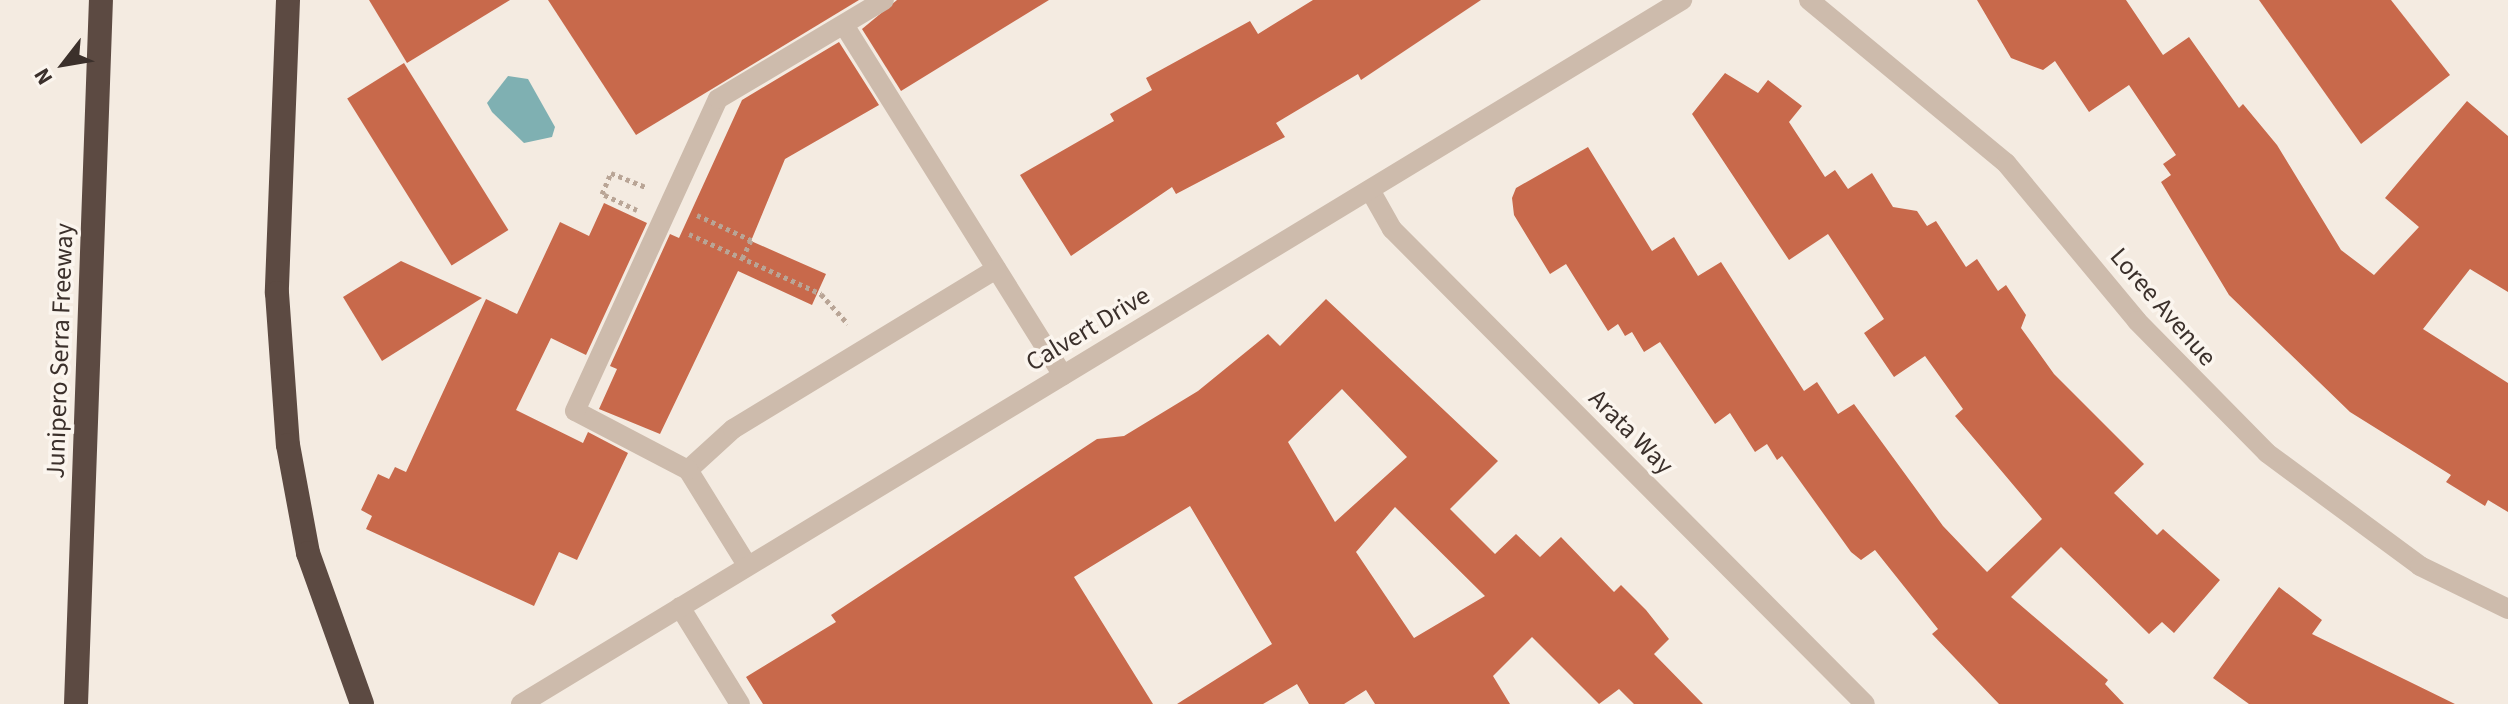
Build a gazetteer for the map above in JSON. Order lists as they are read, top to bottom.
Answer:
{
  "streets": {
    "highway": ["Junipero Serra Freeway"],
    "street": ["Loree Avenue", "Calvert Drive", "Arata Way"]
  },
  "crossings": [
    ["Calvert Drive", "Arata Way"]
  ],
  "north": "bottom left"
}
